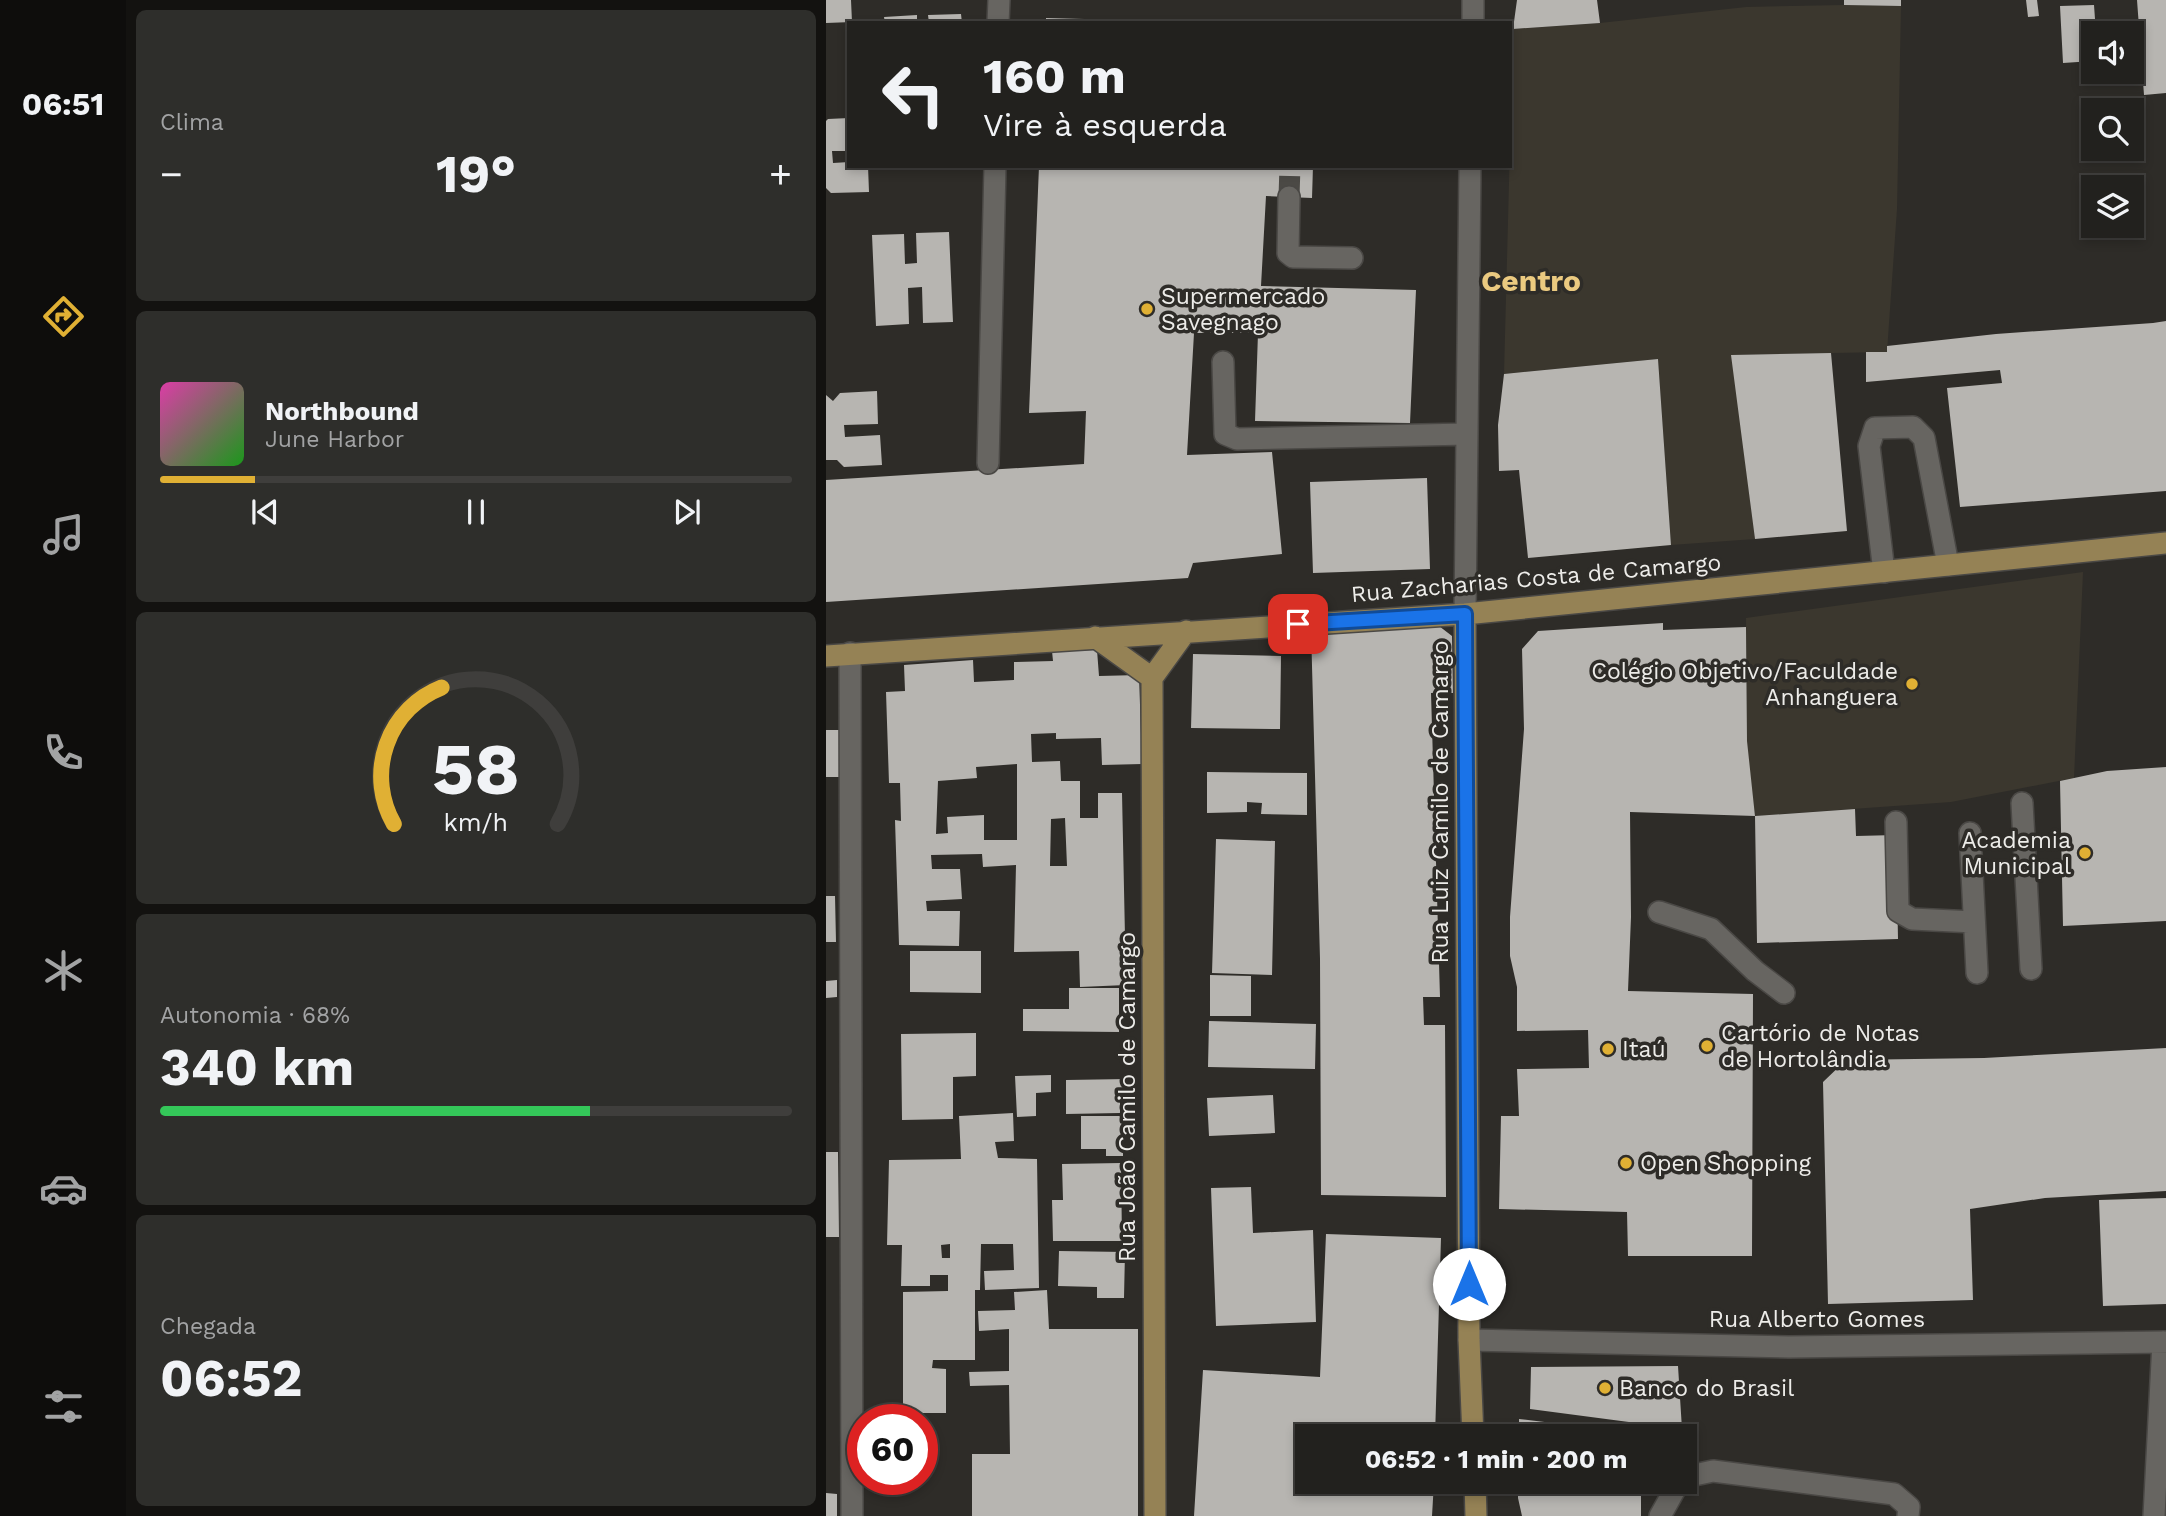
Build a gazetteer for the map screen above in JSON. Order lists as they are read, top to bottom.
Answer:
{
  "streets": {
    "main road": ["Rua Zacharias Costa de Camargo", "Rua Luiz Camilo de Camargo", "Rua João Camilo de Camargo"],
    "street": ["Rua Alberto Gomes"]
  },
  "crossings": [
    ["Rua Zacharias Costa de Camargo", "Rua Luiz Camilo de Camargo"],
    ["Rua Luiz Camilo de Camargo", "Rua Alberto Gomes"]
  ],
  "districts": ["Centro"],
  "places": [
    "Supermercado Savegnago",
    "Colégio Objetivo/Faculdade Anhanguera",
    "Academia Municipal",
    "Cartório de Notas de Hortolândia",
    "Itaú",
    "Open Shopping",
    "Banco do Brasil"
  ],
  "page": {
    "tabs": "06:51",
    "tile": [
      "Clima",
      ["Autonomia · 68%", "340 km"],
      ["Chegada", "06:52"]
    ],
    "turn": ["160 m", "Vire à esquerda"],
    "heat": ["−", "19°", "+"],
    "song": ["Northbound", "June Harbor"],
    "limit": "60",
    "trip": "06:52 · 1 min · 200 m",
    "gauge": ["58", "km/h"]
  }
}
